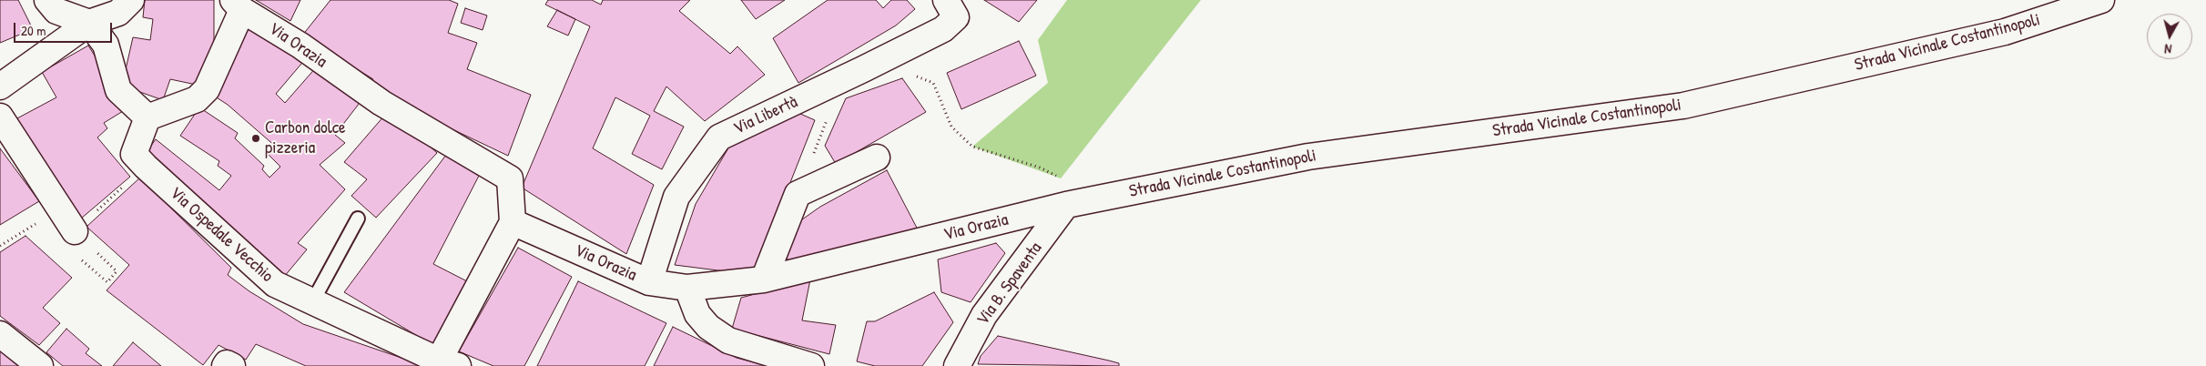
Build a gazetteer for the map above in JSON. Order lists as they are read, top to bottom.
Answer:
{
  "streets": {
    "street": [
      "Strada Vicinale Costantinopoli",
      "Via Orazia",
      "Via Libertà",
      "Via Ospedale Vecchio",
      "Via B. Spaventa"
    ]
  },
  "crossings": [
    ["Strada Vicinale Costantinopoli", "Via Orazia"],
    ["Strada Vicinale Costantinopoli", "Via B. Spaventa"],
    ["Via Orazia", "Via Libertà"],
    ["Via Orazia", "Via B. Spaventa"]
  ],
  "places": ["Carbon dolce pizzeria"],
  "scale_bar": "20 m",
  "north": "bottom"
}
